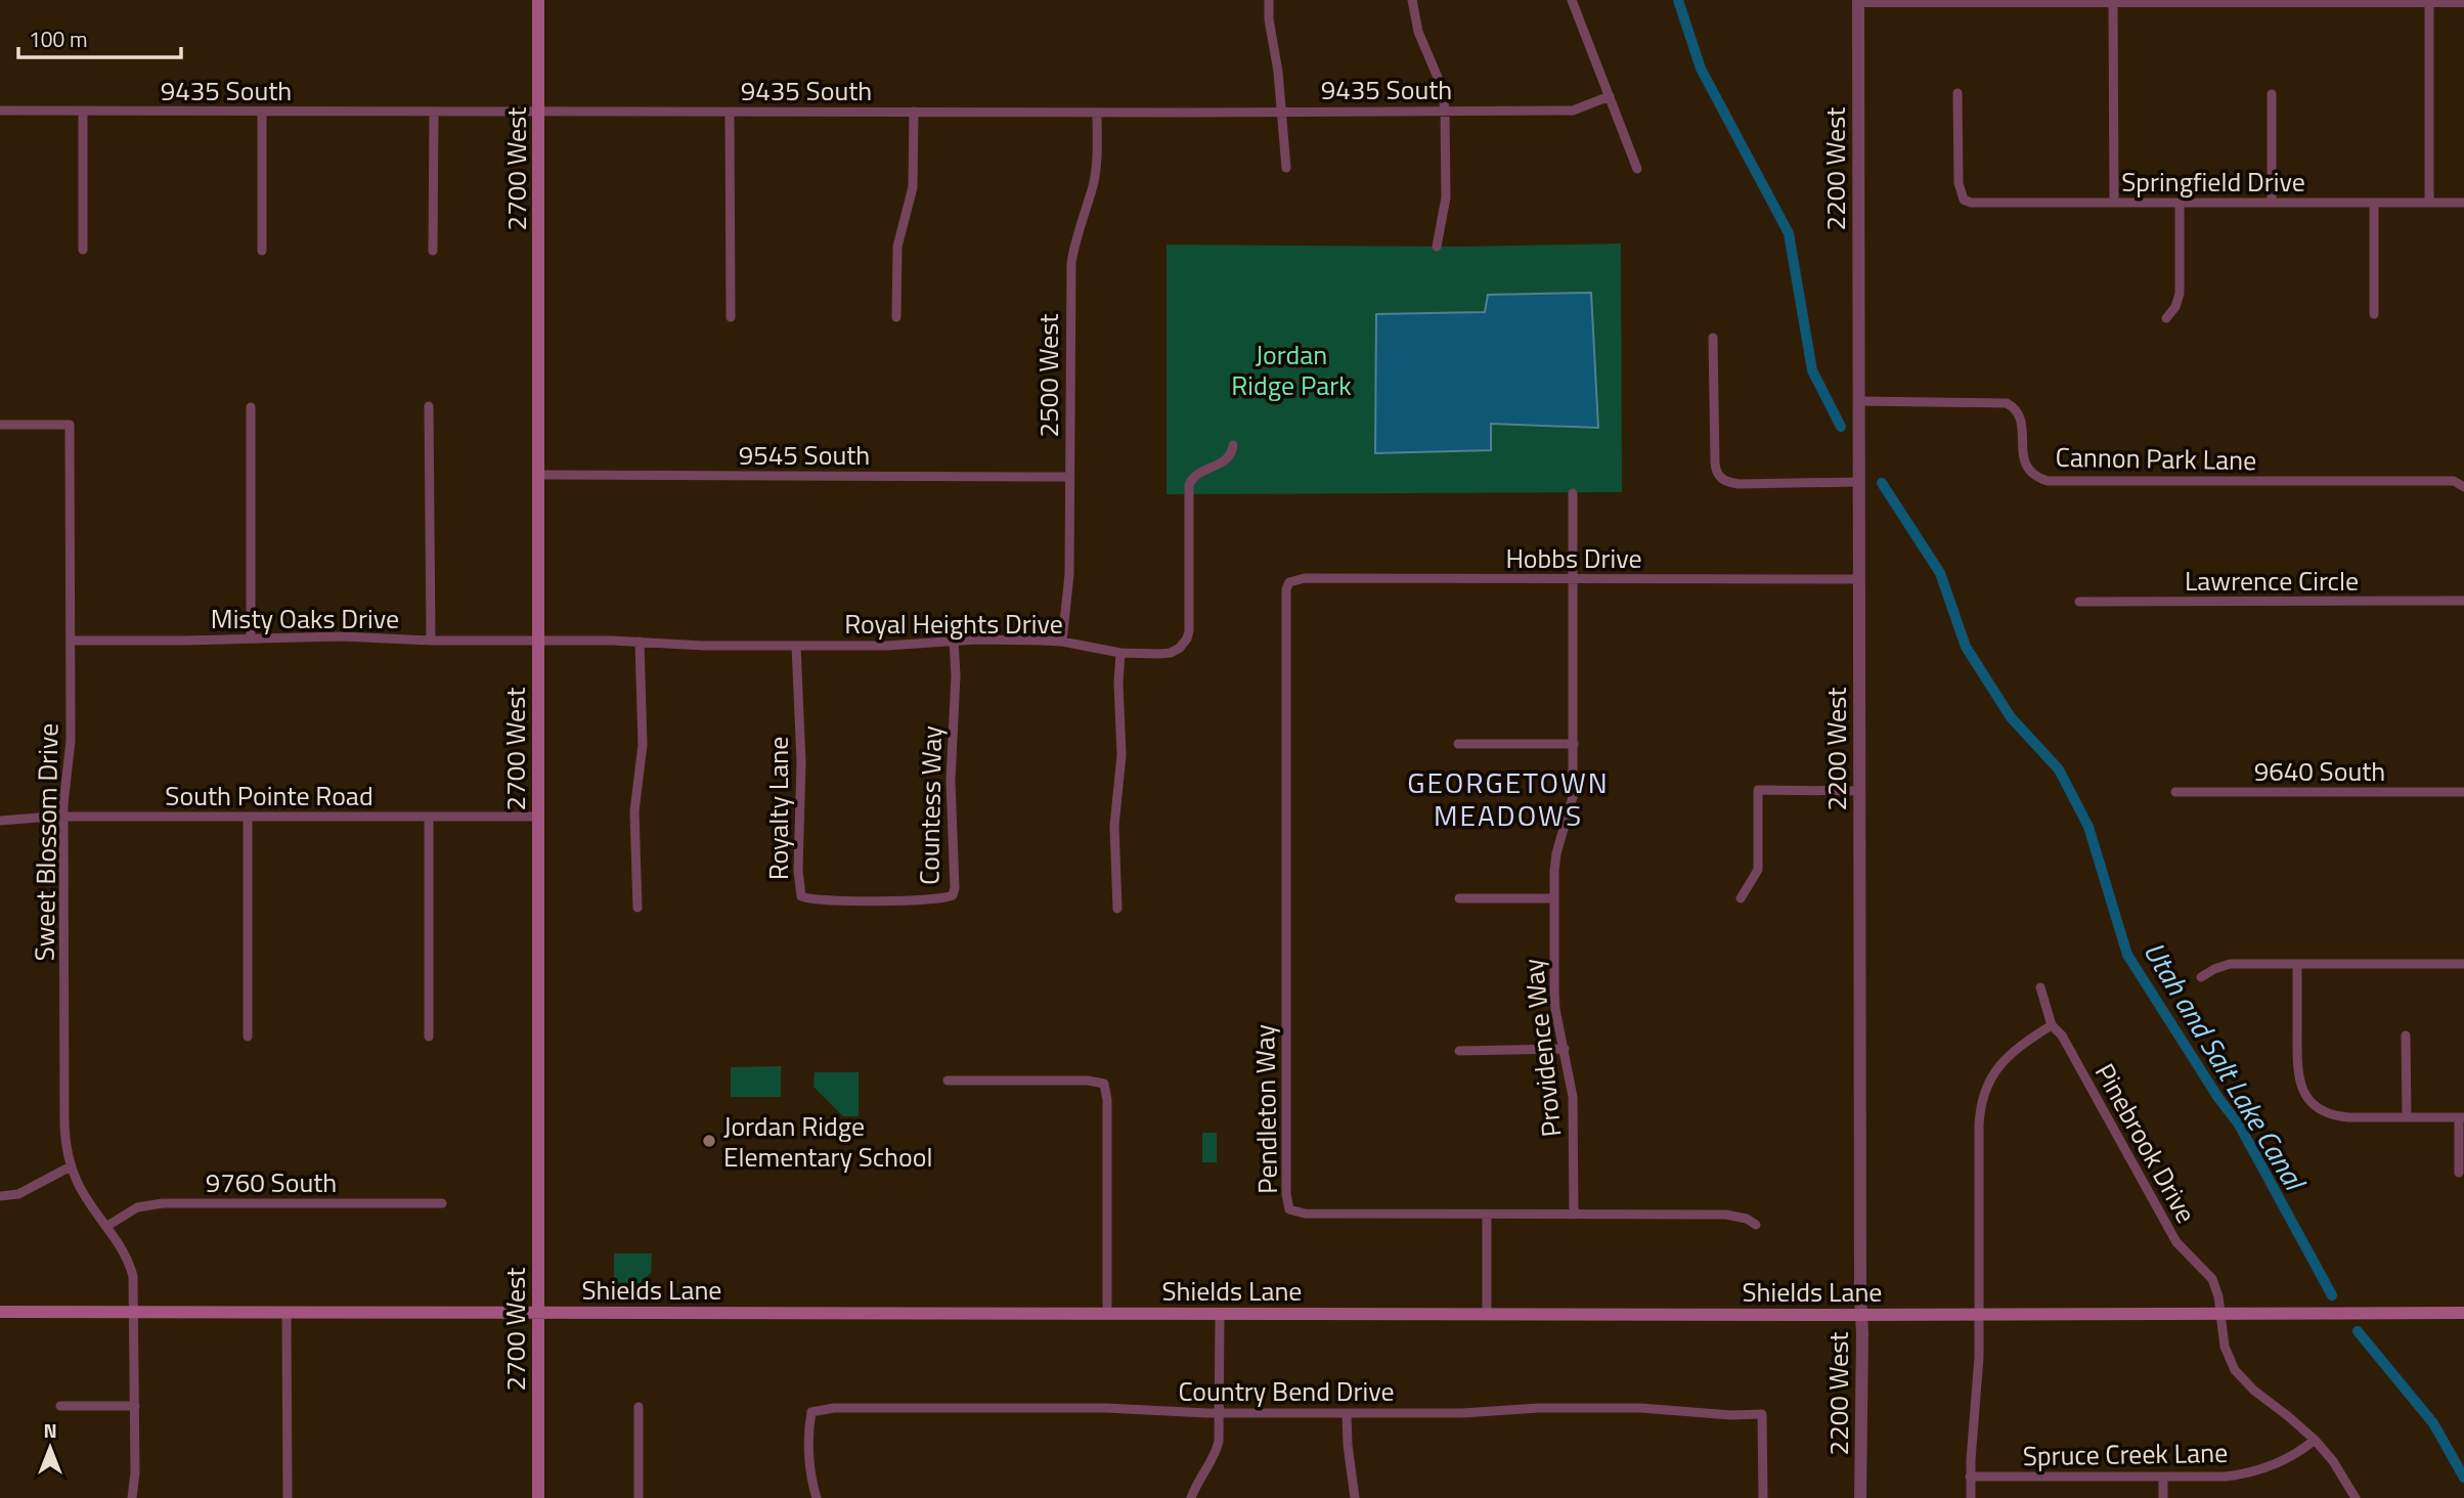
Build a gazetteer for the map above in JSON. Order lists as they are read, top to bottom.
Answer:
{
  "streets": {
    "main road": ["2700 West", "Shields Lane"],
    "street": [
      "9435 South",
      "2200 West",
      "Springfield Drive",
      "2500 West",
      "9545 South",
      "Cannon Park Lane",
      "Hobbs Drive",
      "Lawrence Circle",
      "Misty Oaks Drive",
      "Royal Heights Drive",
      "9640 South",
      "South Pointe Road",
      "Countess Way",
      "Royalty Lane",
      "Sweet Blossom Drive",
      "Providence Way",
      "Pendleton Way",
      "Pinebrook Drive",
      "9760 South",
      "Country Bend Drive",
      "Spruce Creek Lane"
    ]
  },
  "crossings": [
    ["9435 South", "2700 West"],
    ["9435 South", "2500 West"],
    ["2700 West", "9545 South"],
    ["2700 West", "Misty Oaks Drive"],
    ["2700 West", "Royal Heights Drive"],
    ["2700 West", "South Pointe Road"],
    ["2700 West", "Shields Lane"],
    ["2200 West", "Cannon Park Lane"],
    ["2200 West", "Hobbs Drive"],
    ["2200 West", "Shields Lane"],
    ["2500 West", "9545 South"],
    ["2500 West", "Royal Heights Drive"],
    ["Hobbs Drive", "Providence Way"],
    ["Hobbs Drive", "Pendleton Way"],
    ["Misty Oaks Drive", "Royal Heights Drive"],
    ["Misty Oaks Drive", "Sweet Blossom Drive"],
    ["Royal Heights Drive", "Countess Way"],
    ["Royal Heights Drive", "Royalty Lane"],
    ["South Pointe Road", "Sweet Blossom Drive"],
    ["Countess Way", "Royalty Lane"],
    ["Sweet Blossom Drive", "9760 South"],
    ["Sweet Blossom Drive", "Shields Lane"],
    ["Providence Way", "Pendleton Way"],
    ["Pinebrook Drive", "Shields Lane"],
    ["Pinebrook Drive", "Spruce Creek Lane"]
  ],
  "districts": ["GEORGETOWN MEADOWS"],
  "water": ["Utah and Salt Lake Canal"],
  "parks": ["Jordan Ridge Park"],
  "places": ["Jordan Ridge Elementary School"],
  "scale_bar": "100 m",
  "north": "top"
}
